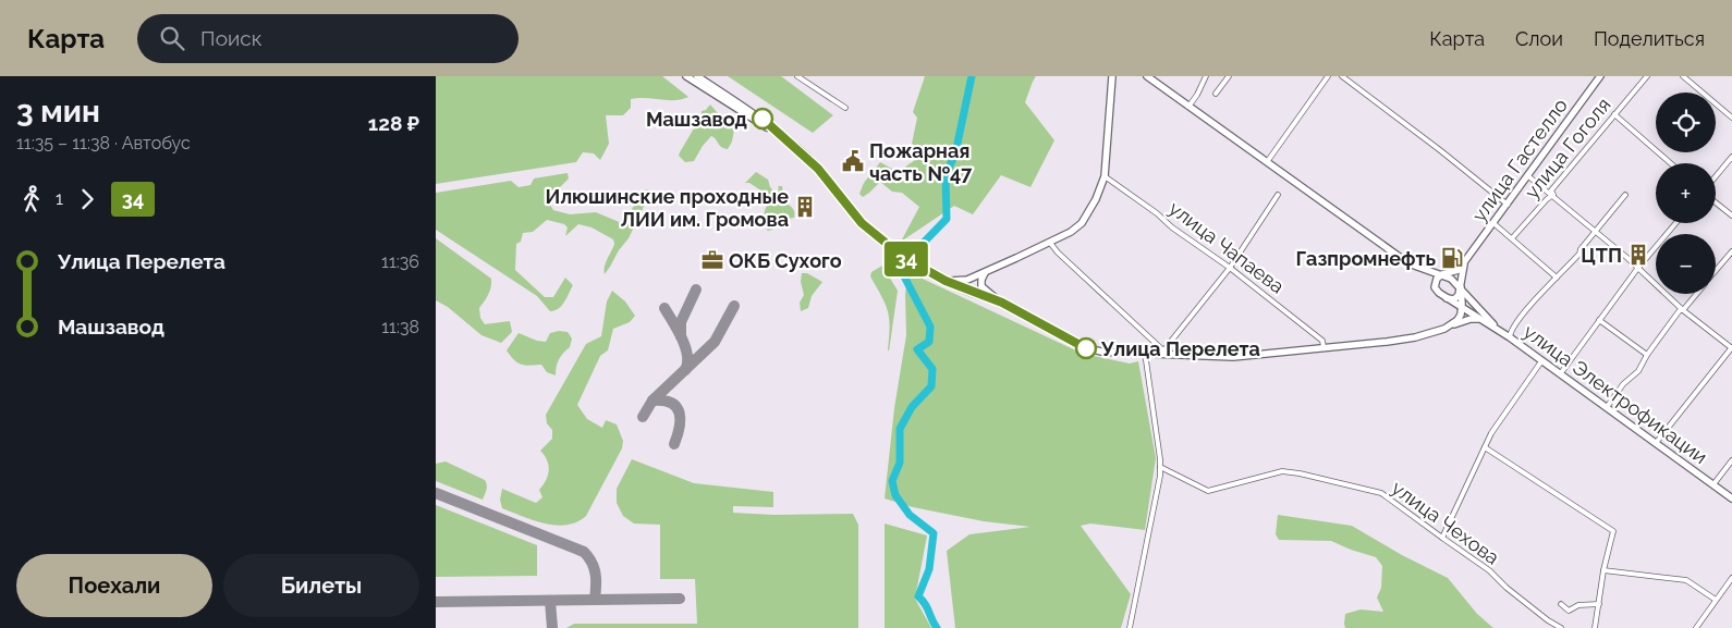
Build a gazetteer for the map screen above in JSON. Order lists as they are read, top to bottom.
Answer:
{
  "streets": {
    "main road": ["улица Гастелло", "улица Электрофикации"],
    "street": ["улица Гоголя", "улица Чапаева", "улица Чехова"]
  },
  "places": {
    "other": ["Машзавод", "Улица Перелета"],
    "public building": ["Пожарная часть №47"],
    "building": ["Илюшинские проходные ЛИИ им. Громова", "ЦТП"],
    "fuel station": ["Газпромнефть"],
    "office": ["ОКБ Сухого"]
  },
  "lines": ["bus line 34"],
  "page": {
    "header": "Карта",
    "search": "Поиск",
    "nav": ["Карта", "Слои", "Поделиться"],
    "heading": ["3 мин", "11:35 – 11:38 · Автобус", "128 ₽"],
    "on_map": "34",
    "map_buttons": ["+", "−"],
    "legs": ["1", "34"],
    "list": [
      {
        "name": "Улица Перелета",
        "value": "11:36"
      },
      {
        "name": "Машзавод",
        "value": "11:38"
      }
    ],
    "buttons": ["Поехали", "Билеты"]
  }
}
